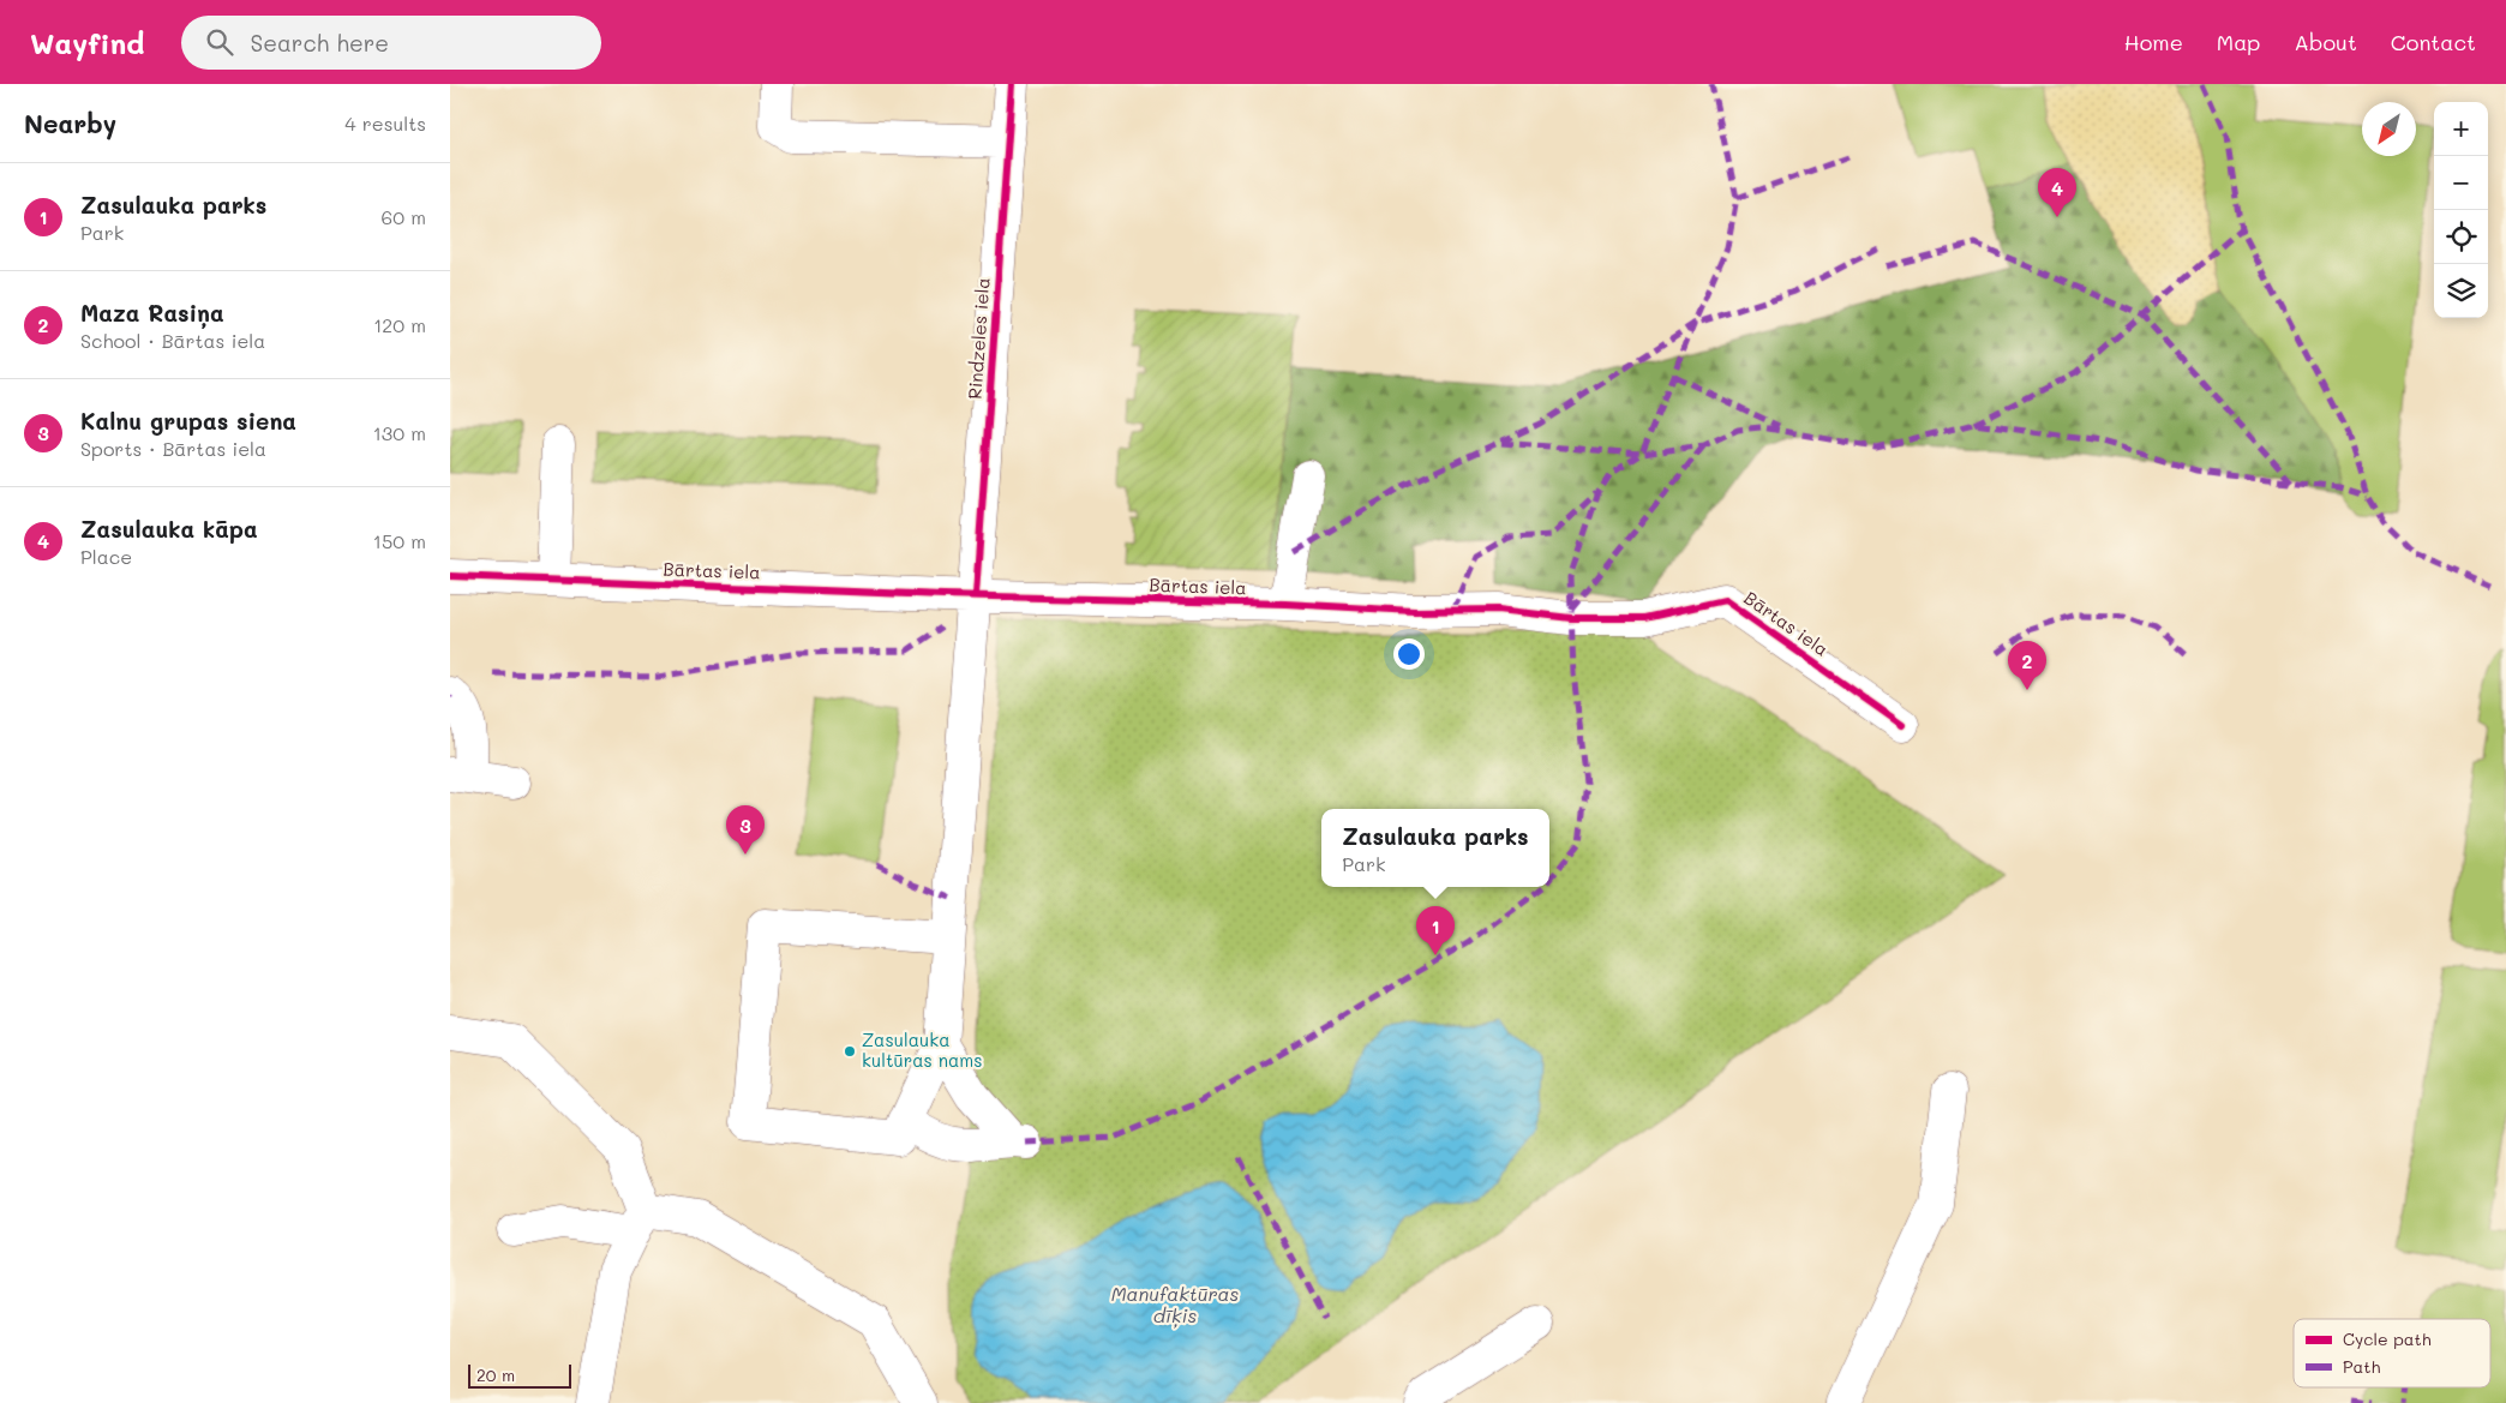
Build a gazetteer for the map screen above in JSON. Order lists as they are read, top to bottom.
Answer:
{
  "streets": {
    "street": ["Rindzeles iela", "Bārtas iela"]
  },
  "crossings": [
    ["Rindzeles iela", "Bārtas iela"]
  ],
  "water": ["Manufaktūras dīķis"],
  "places": ["Zasulauka kultūras nams"],
  "legend": ["Cycle path", "Path"],
  "scale_bar": "20 m",
  "north": "bottom left",
  "page": {
    "header": "Wayfind",
    "search": "Search here",
    "nav": [
      "Home",
      "Map",
      "About",
      "Contact"
    ],
    "heading": ["Nearby", "4 results"],
    "map_buttons": ["+", "−"],
    "list": [
      {
        "mark": "1",
        "name": "Zasulauka parks",
        "note": "Park",
        "value": "60 m"
      },
      {
        "mark": "2",
        "name": "Maza Rasiņa",
        "note": "School · Bārtas iela",
        "value": "120 m"
      },
      {
        "mark": "3",
        "name": "Kalnu grupas siena",
        "note": "Sports · Bārtas iela",
        "value": "130 m"
      },
      {
        "mark": "4",
        "name": "Zasulauka kāpa",
        "note": "Place",
        "value": "150 m"
      }
    ],
    "pins": [
      "4",
      "2",
      "3",
      "1"
    ],
    "popup": ["Zasulauka parks", "Park"],
    "scale": "20 m"
  }
}
